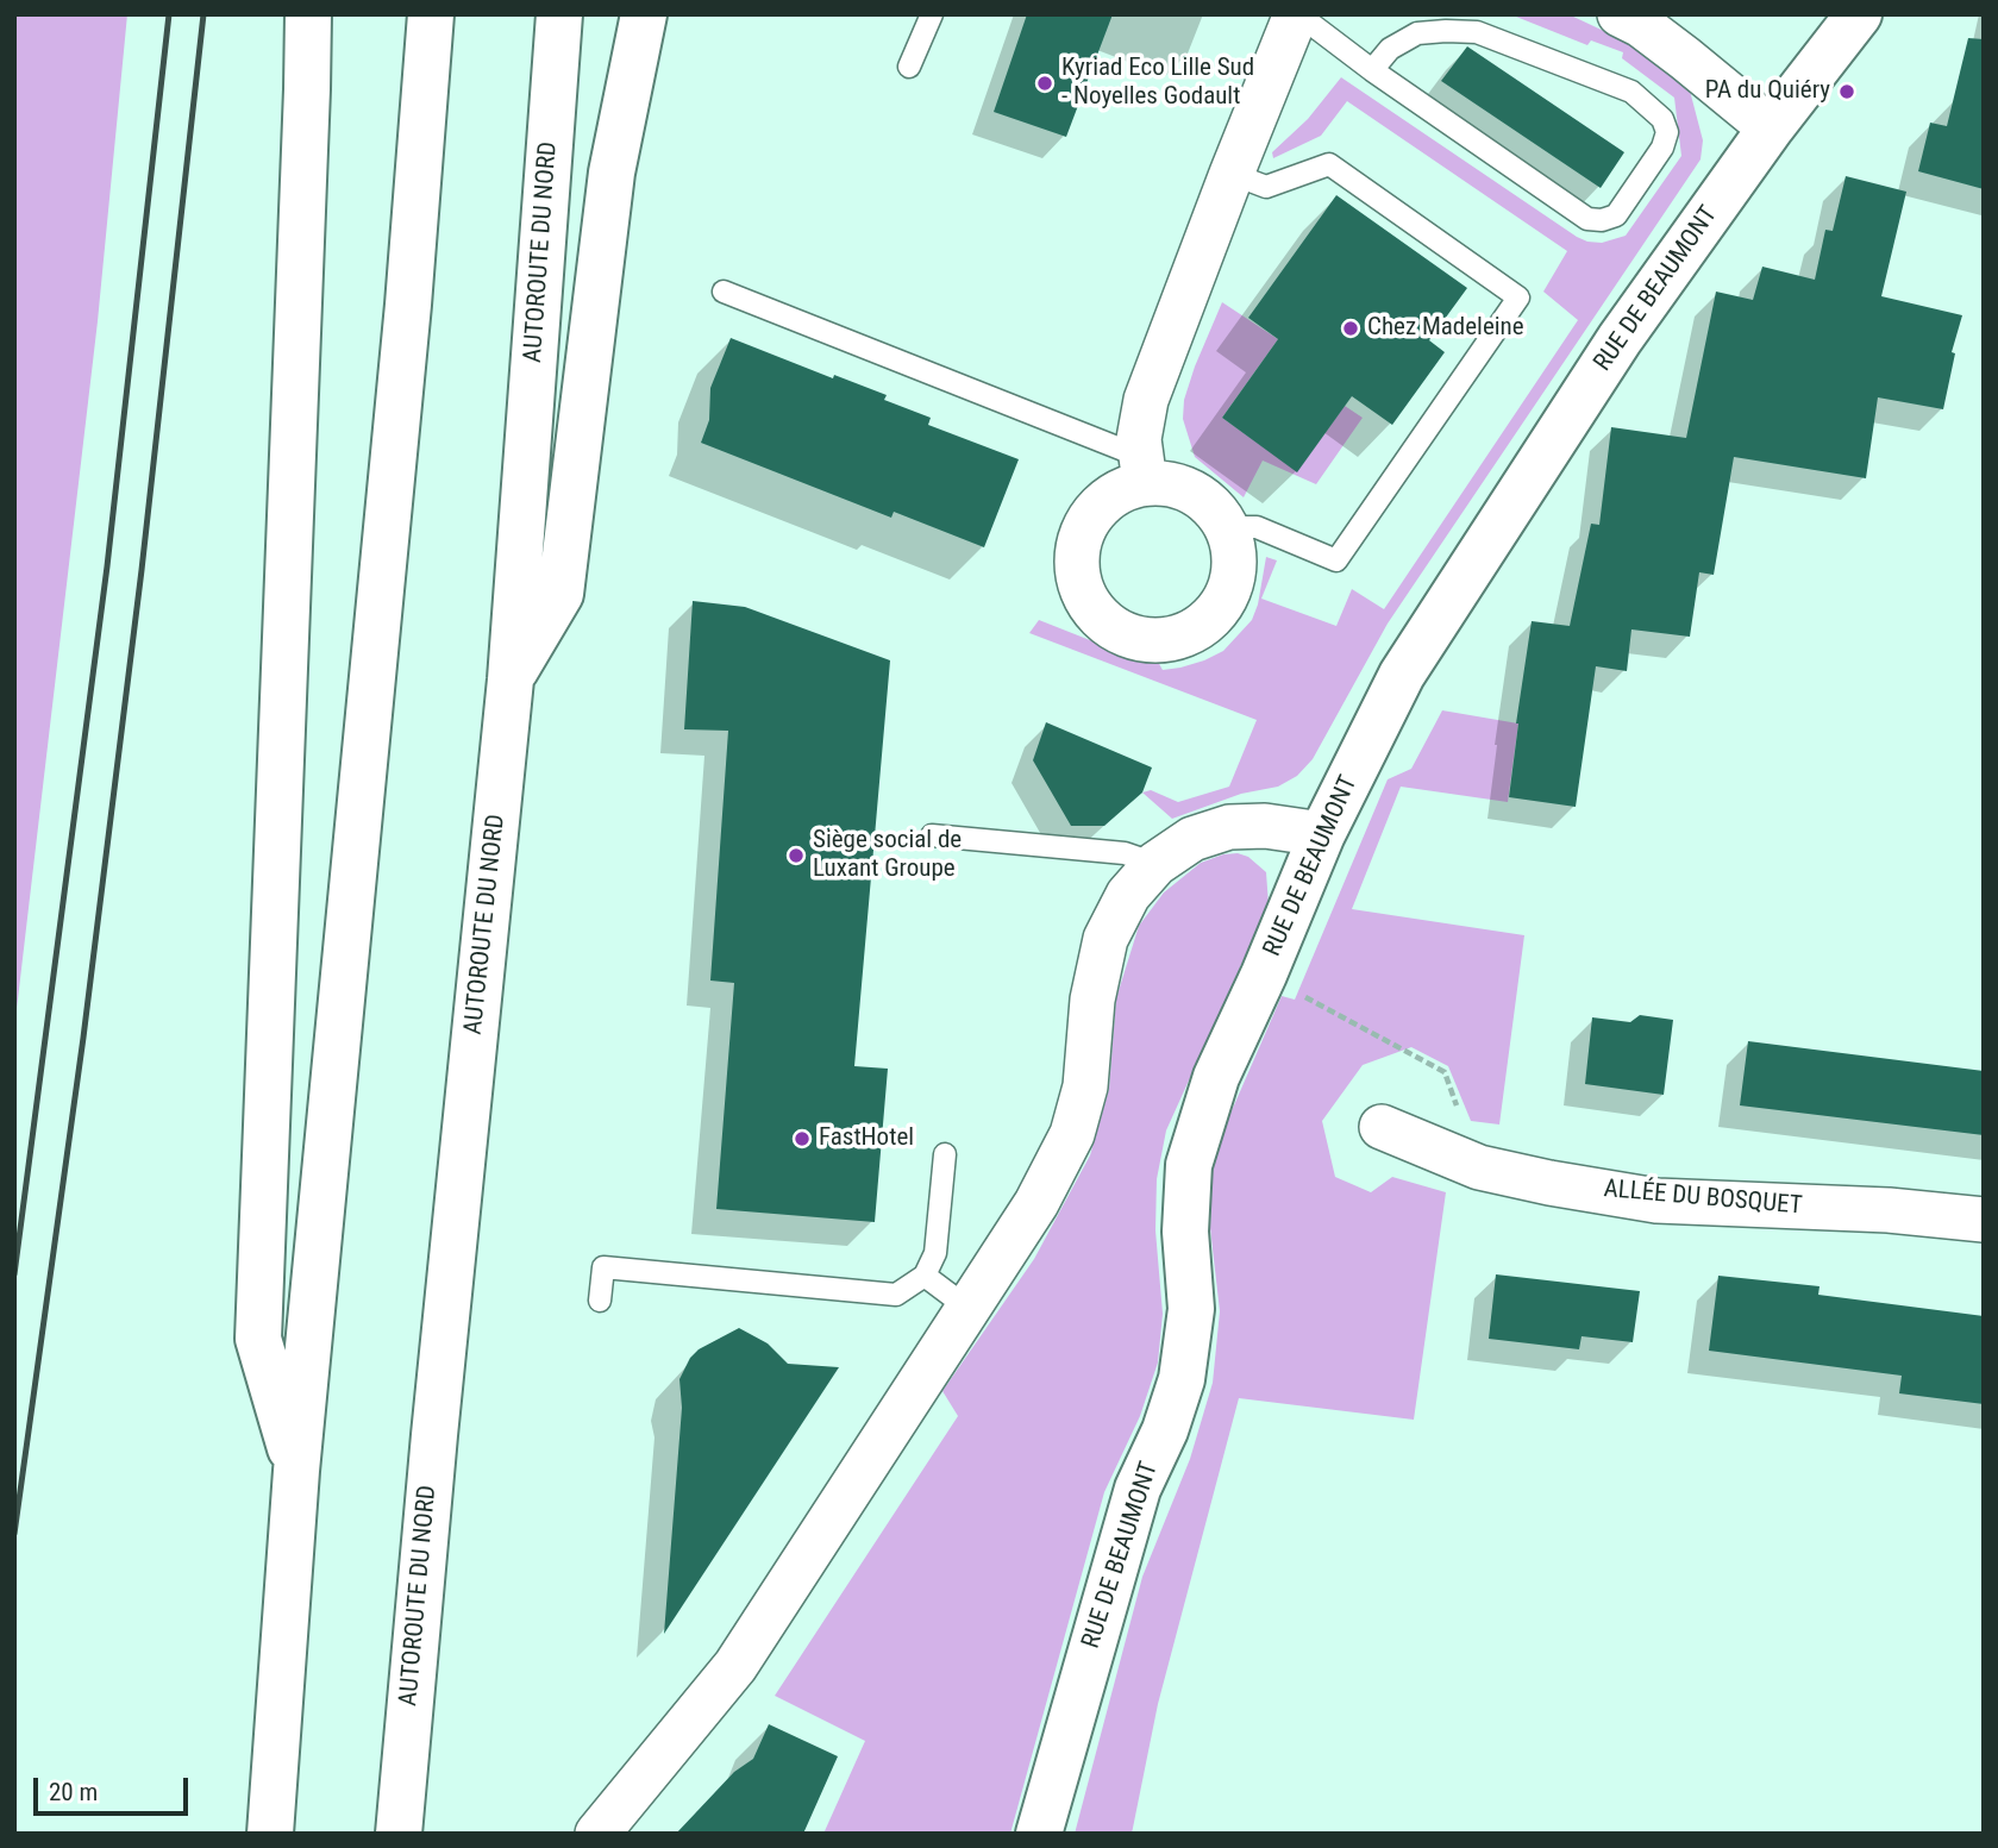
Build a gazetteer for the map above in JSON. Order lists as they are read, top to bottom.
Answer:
{
  "streets": {
    "main road": ["AUTOROUTE DU NORD", "RUE DE BEAUMONT"],
    "street": ["ALLÉE DU BOSQUET"]
  },
  "places": [
    "Kyriad Eco Lille Sud - Noyelles Godault",
    "PA du Quiéry",
    "Chez Madeleine",
    "Siège social de Luxant Groupe",
    "FastHotel"
  ],
  "scale_bar": "20 m"
}
